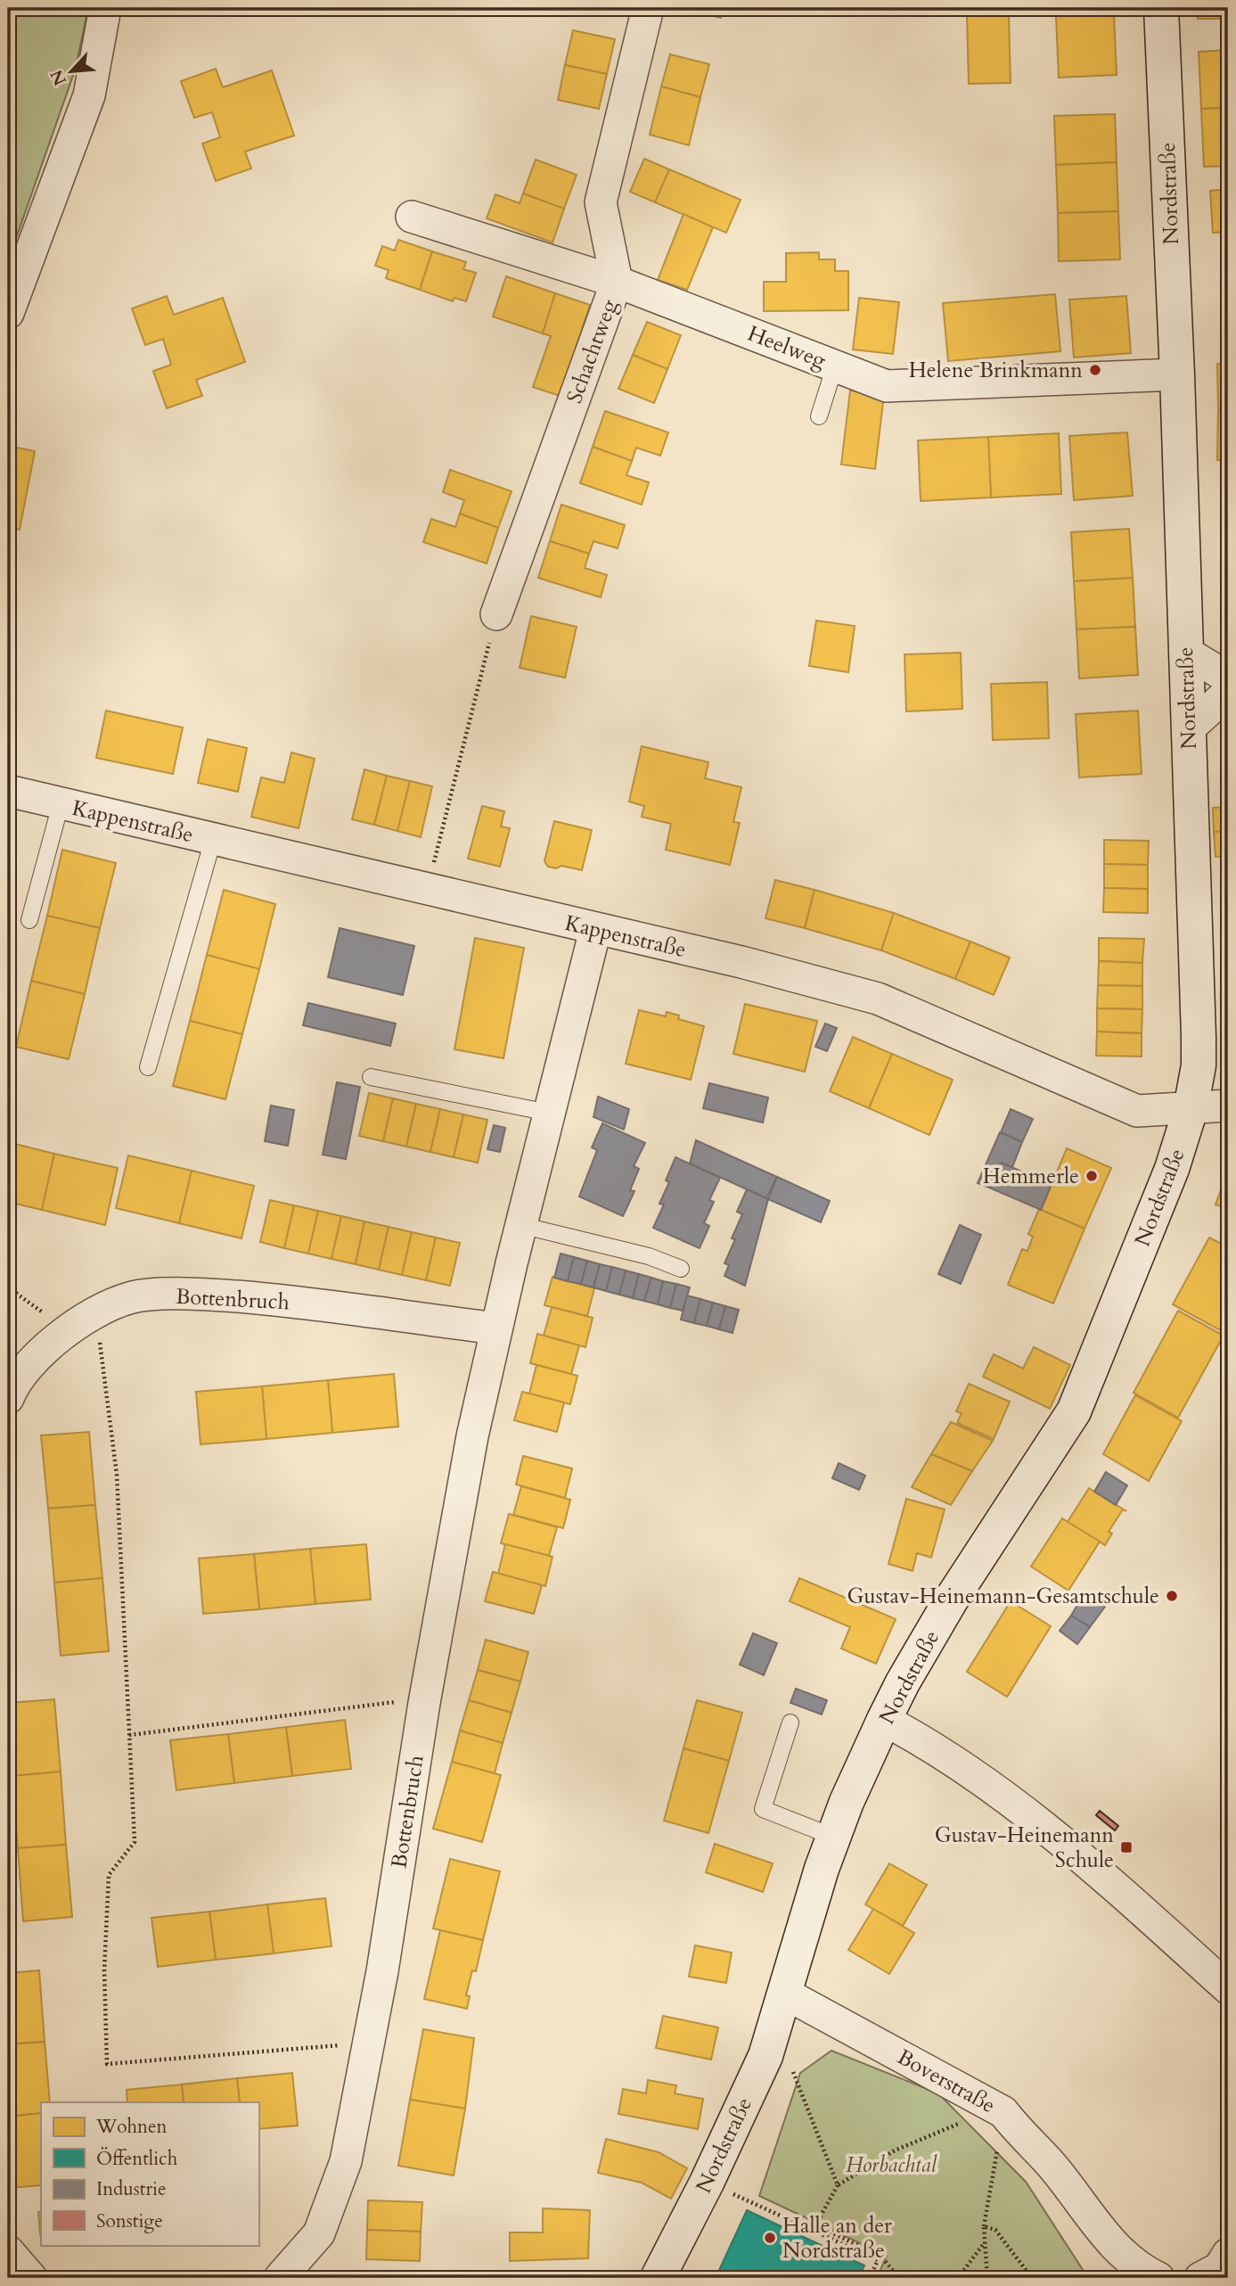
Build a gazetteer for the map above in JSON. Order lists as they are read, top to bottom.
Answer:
{
  "streets": {
    "street": [
      "Nordstraße",
      "Heelweg",
      "Schachtweg",
      "Kappenstraße",
      "Bottenbruch",
      "Boverstraße"
    ]
  },
  "crossings": [
    ["Nordstraße", "Heelweg"],
    ["Nordstraße", "Kappenstraße"],
    ["Nordstraße", "Boverstraße"],
    ["Heelweg", "Schachtweg"],
    ["Kappenstraße", "Bottenbruch"]
  ],
  "parks": ["Horbachtal"],
  "places": {
    "other": [
      "Helene Brinkmann",
      "Hemmerle",
      "Gustav-Heinemann-Gesamtschule",
      "Halle an der Nordstraße"
    ],
    "transit": ["Gustav-Heinemann Schule"]
  },
  "legend": [
    "Wohnen",
    "Öffentlich",
    "Industrie",
    "Sonstige"
  ],
  "north": "bottom left"
}
